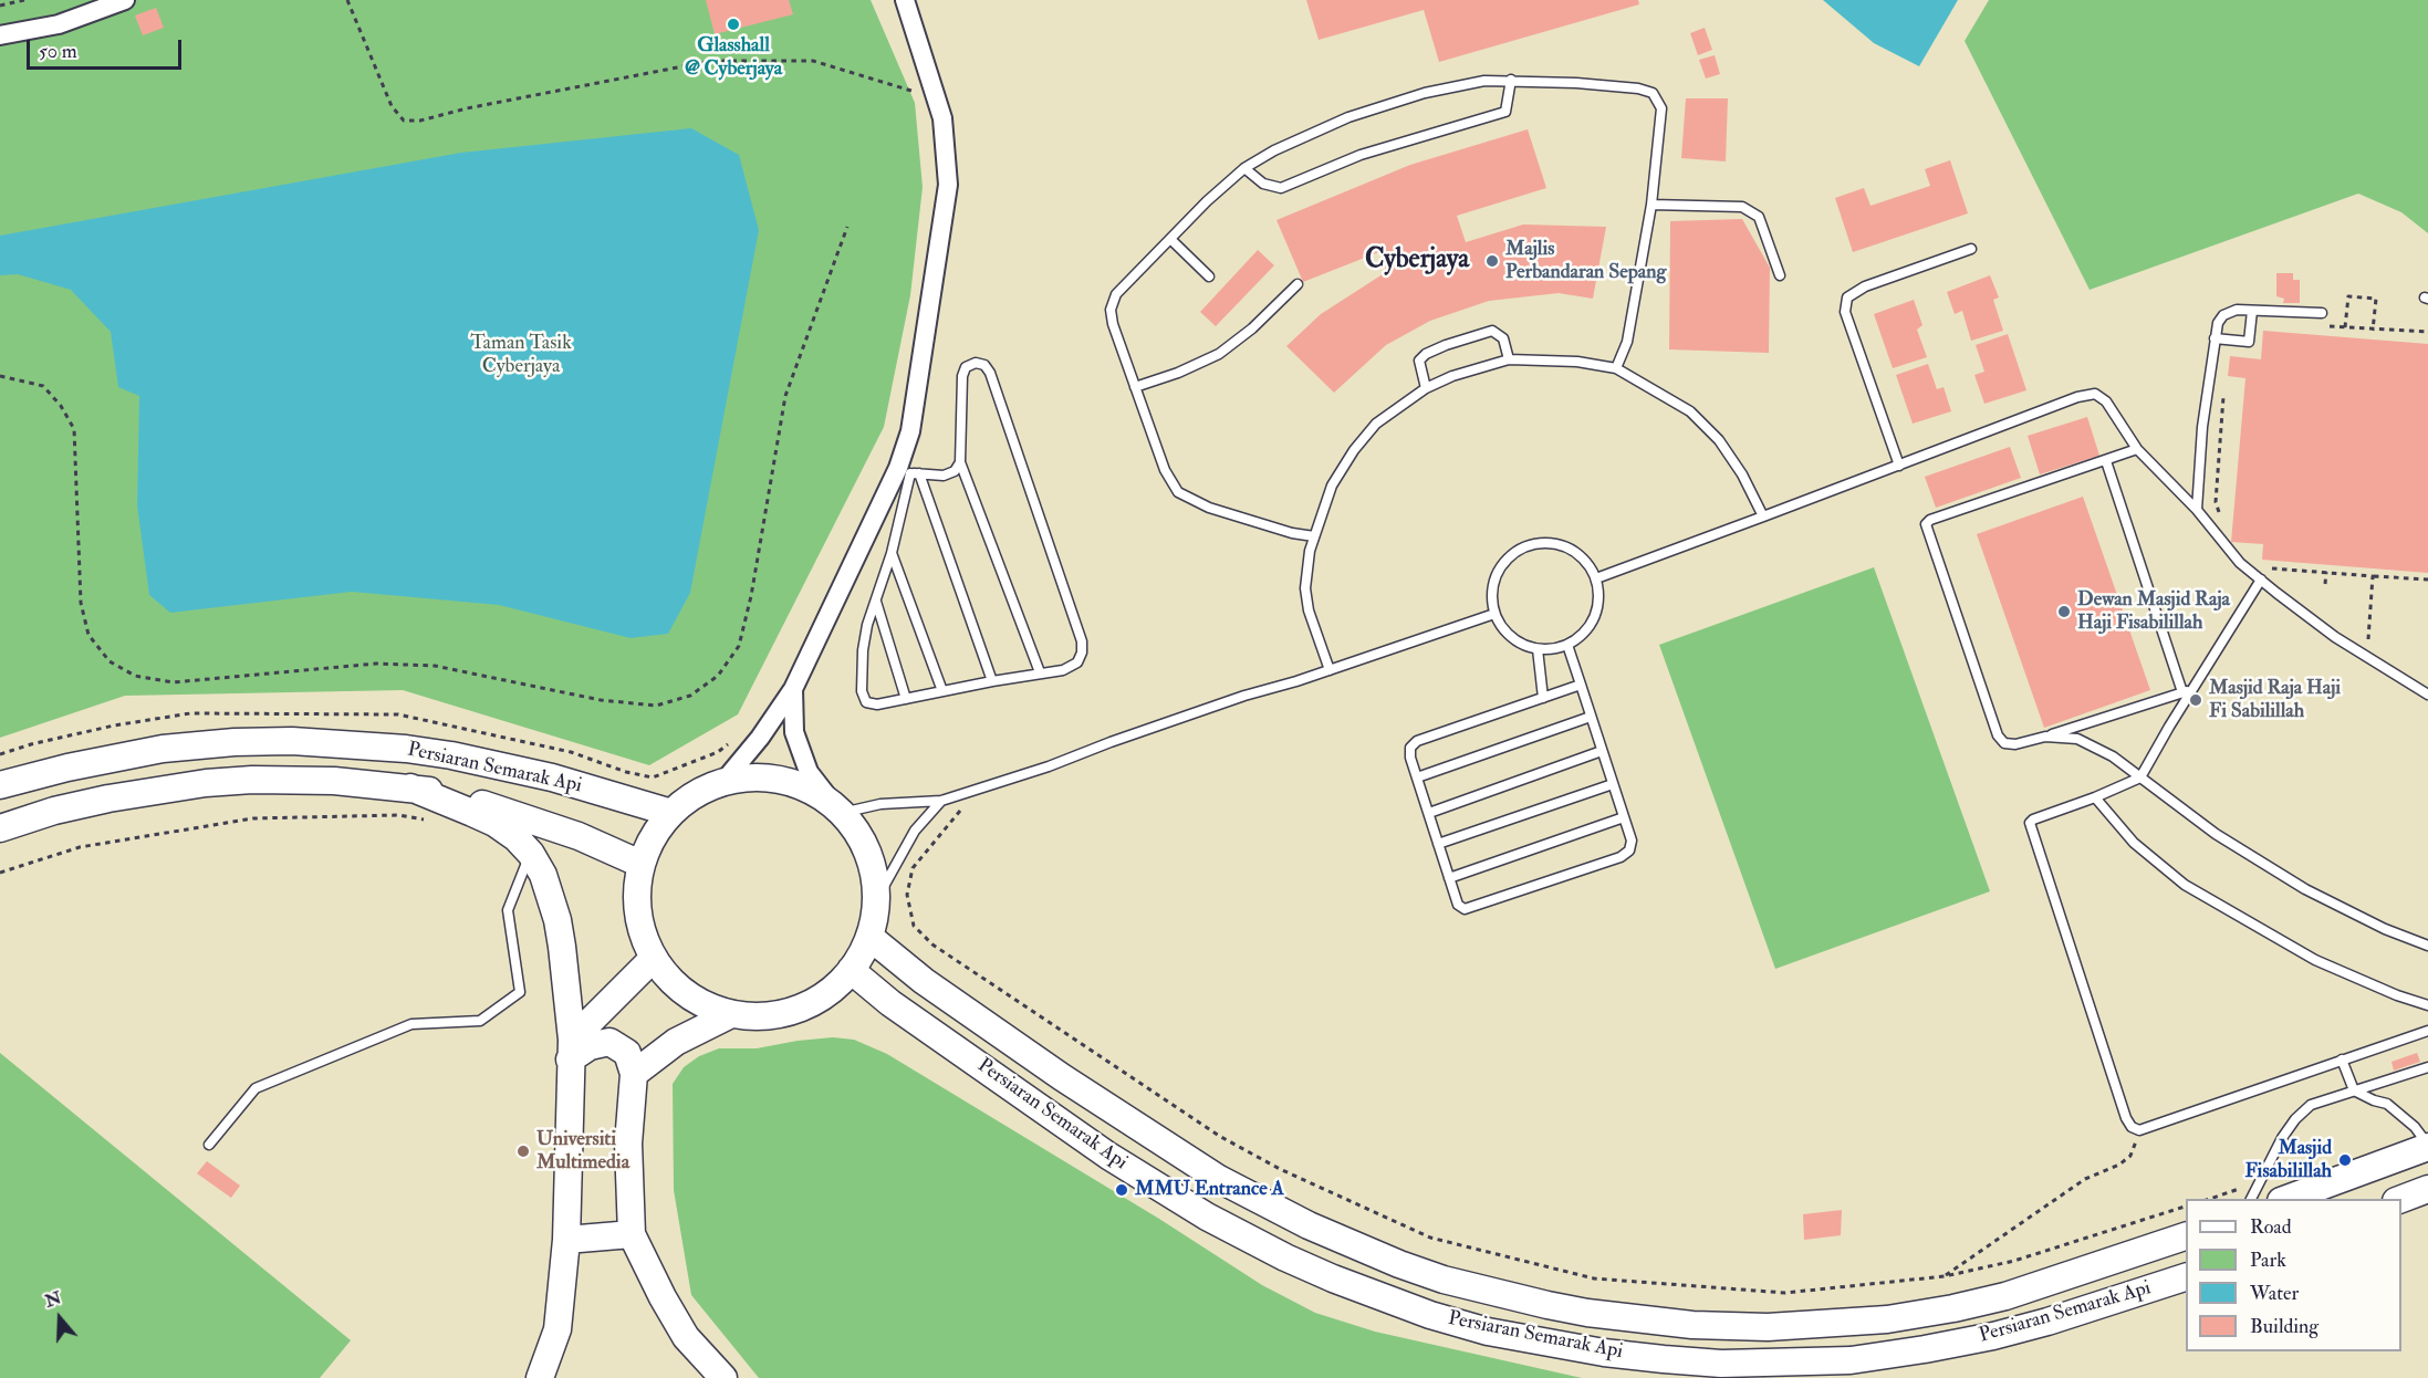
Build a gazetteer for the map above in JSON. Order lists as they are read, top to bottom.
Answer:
{
  "streets": {
    "main road": ["Persiaran Semarak Api"]
  },
  "districts": ["Cyberjaya"],
  "parks": ["Taman Tasik Cyberjaya"],
  "places": [
    "Glasshall @ Cyberjaya",
    "Majlis Perbandaran Sepang",
    "Dewan Masjid Raja Haji Fisabilillah",
    "Masjid Raja Haji Fi Sabilillah",
    "Universiti Multimedia",
    "Masjid Fisabilillah",
    "MMU Entrance A"
  ],
  "legend": [
    "Road",
    "Park",
    "Water",
    "Building"
  ],
  "scale_bar": "50 m",
  "north": "top"
}
